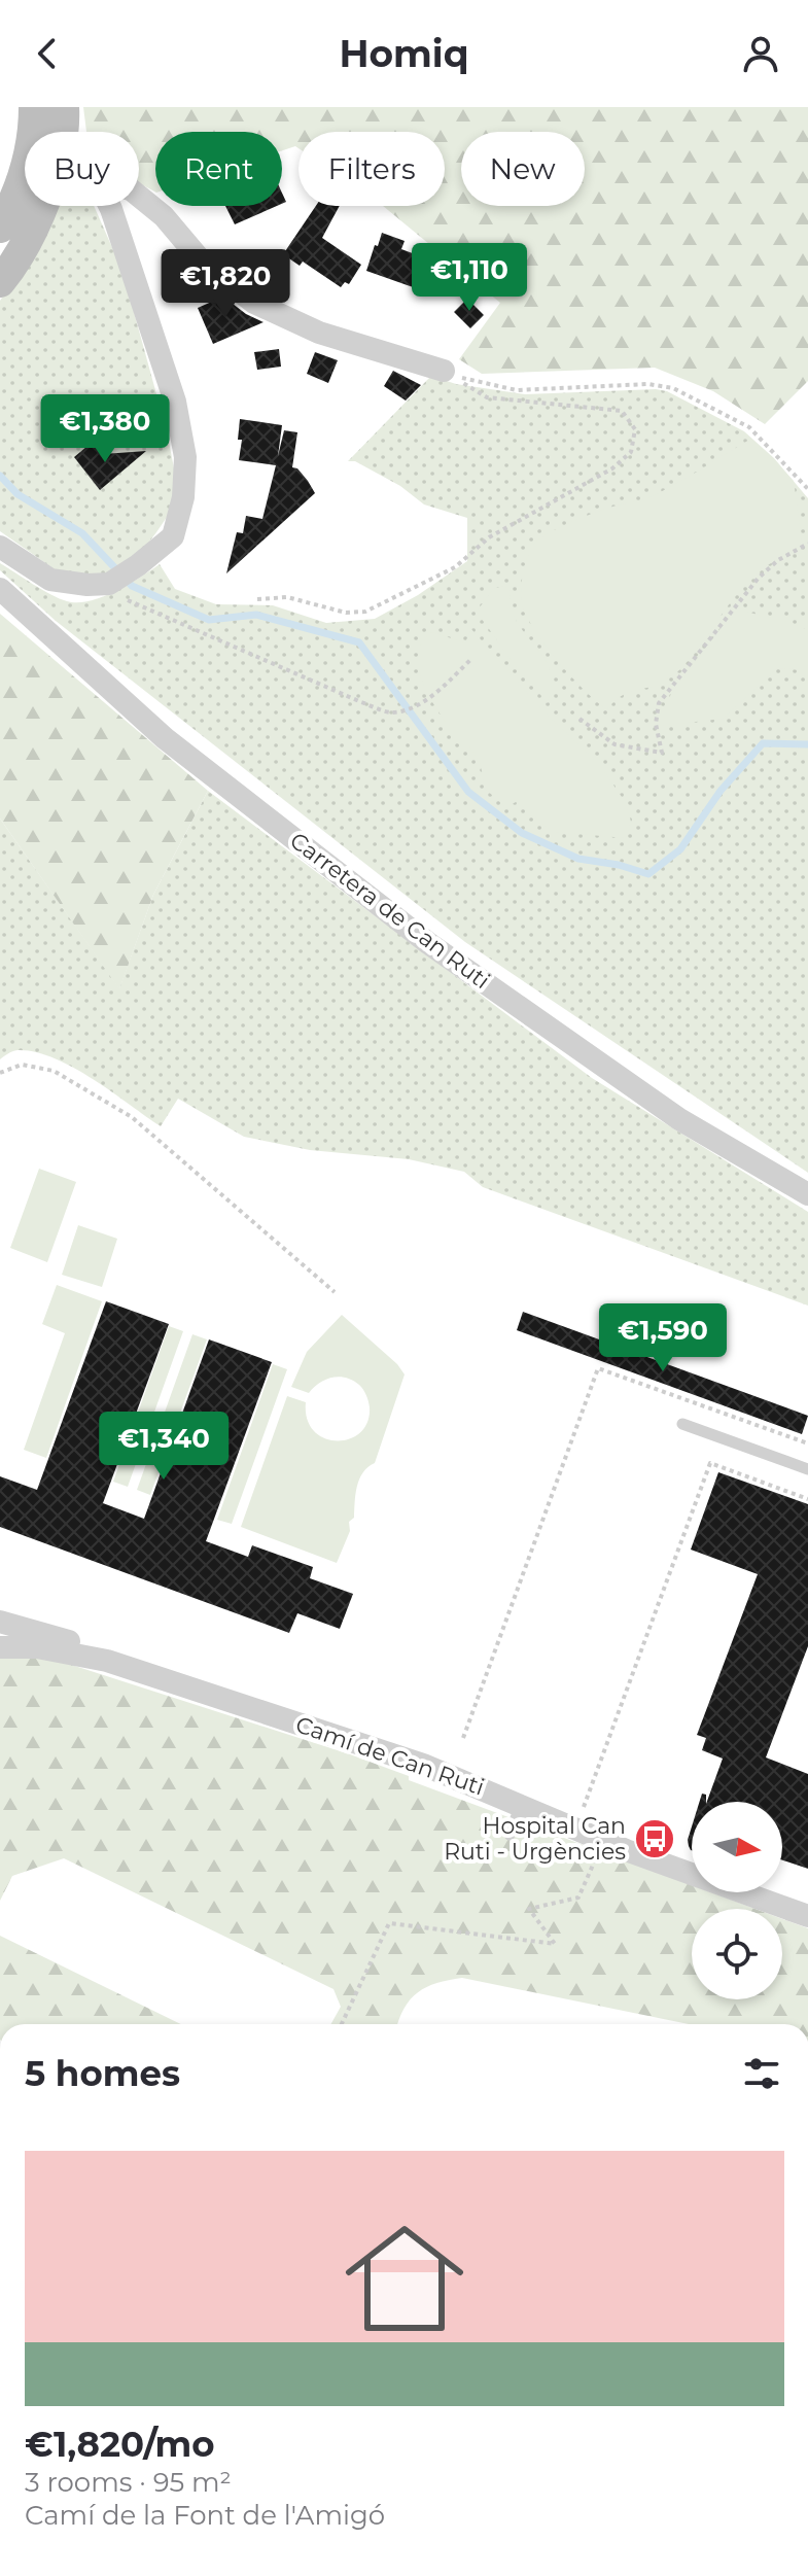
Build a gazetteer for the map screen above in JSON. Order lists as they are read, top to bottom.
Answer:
{
  "streets": {
    "street": ["Carretera de Can Ruti", "Camí de Can Ruti"]
  },
  "places": {
    "bus stop": ["Hospital Can Ruti - Urgències"]
  },
  "north": "right",
  "page": {
    "header": "Homiq",
    "chip": [
      "Buy",
      "Rent",
      "Filters",
      "New"
    ],
    "price": [
      "€1,110",
      "€1,820",
      "€1,380",
      "€1,590",
      "€1,340"
    ],
    "heading": "5 homes",
    "list": [
      {
        "name": "€1,820/mo",
        "note": "3 rooms · 95 m² · Camí de la Font de l'Amigó"
      }
    ]
  }
}
